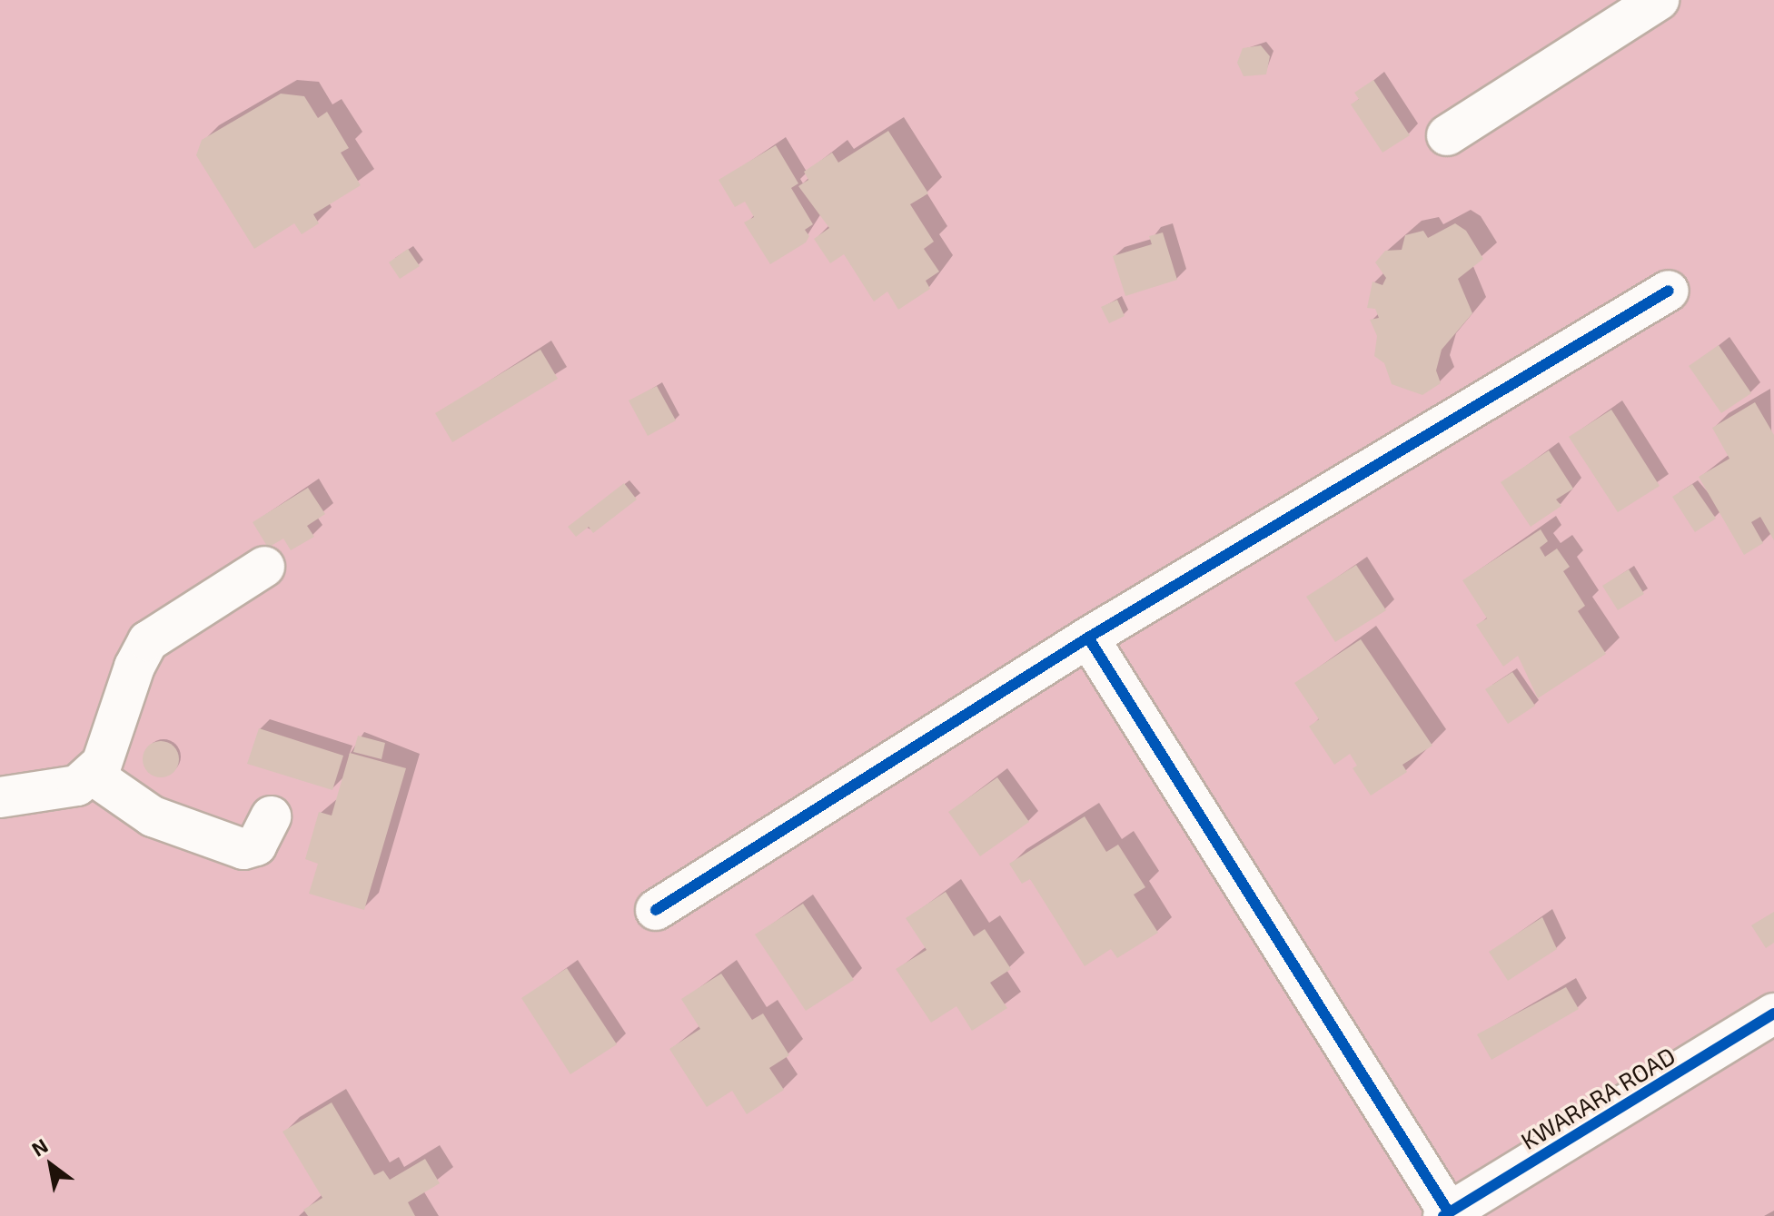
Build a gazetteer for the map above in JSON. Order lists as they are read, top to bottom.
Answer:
{
  "streets": {
    "street": ["KWARARA ROAD"]
  },
  "north": "top left"
}
